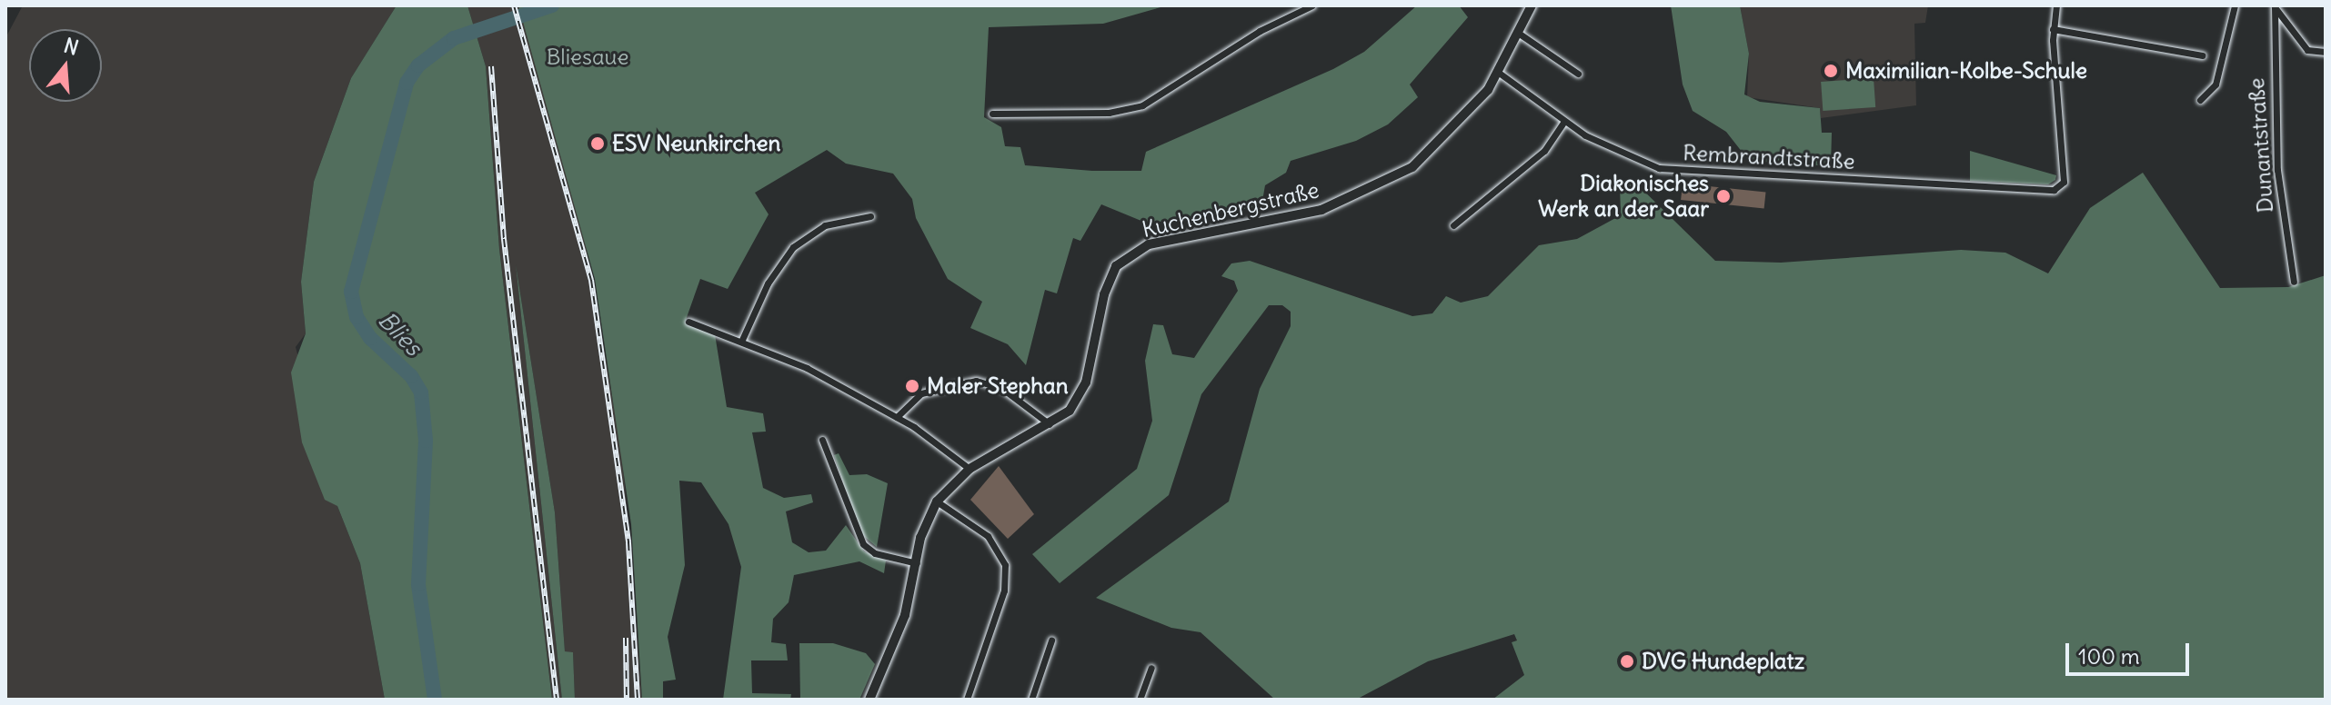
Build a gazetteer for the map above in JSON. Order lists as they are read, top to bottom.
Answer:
{
  "streets": {
    "main road": ["Kuchenbergstraße"],
    "street": ["Dunantstraße", "Rembrandtstraße"]
  },
  "crossings": [
    ["Rembrandtstraße", "Kuchenbergstraße"]
  ],
  "water": ["Blies"],
  "parks": ["Bliesaue"],
  "places": [
    "Maximilian-Kolbe-Schule",
    "ESV Neunkirchen",
    "Diakonisches Werk an der Saar",
    "Maler Stephan",
    "DVG Hundeplatz"
  ],
  "scale_bar": "100 m",
  "north": "top"
}
